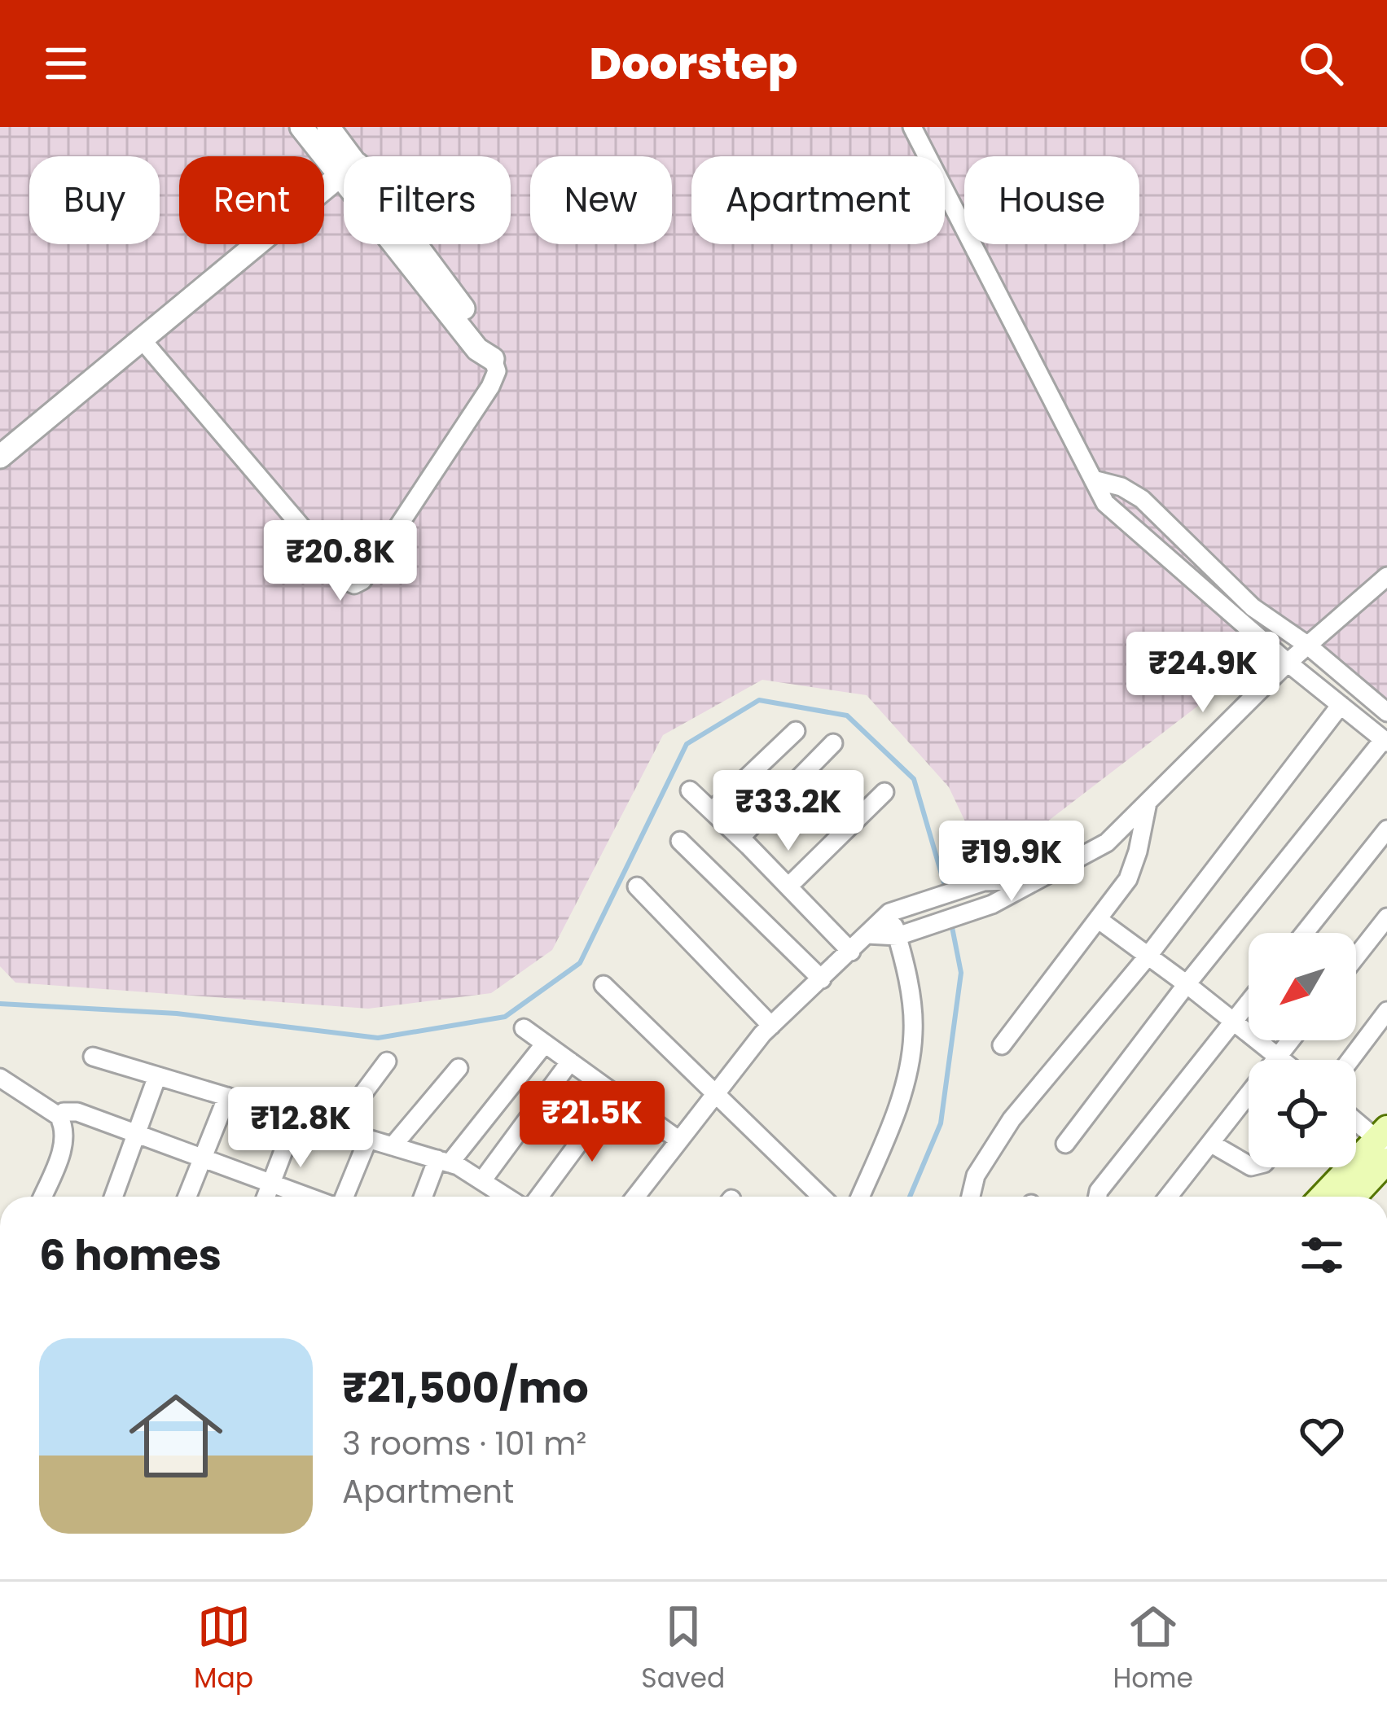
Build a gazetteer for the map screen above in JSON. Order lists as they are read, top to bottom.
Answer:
{
  "north": "bottom left",
  "page": {
    "header": "Doorstep",
    "chip": [
      "Buy",
      "Rent",
      "Filters",
      "New",
      "Apartment",
      "House"
    ],
    "price": [
      "₹20.8K",
      "₹24.9K",
      "₹33.2K",
      "₹19.9K",
      "₹21.5K",
      "₹12.8K"
    ],
    "heading": "6 homes",
    "list": [
      {
        "name": "₹21,500/mo",
        "note": "3 rooms · 101 m² · Apartment"
      }
    ],
    "tabs": ["Map", "Saved", "Home"]
  }
}
